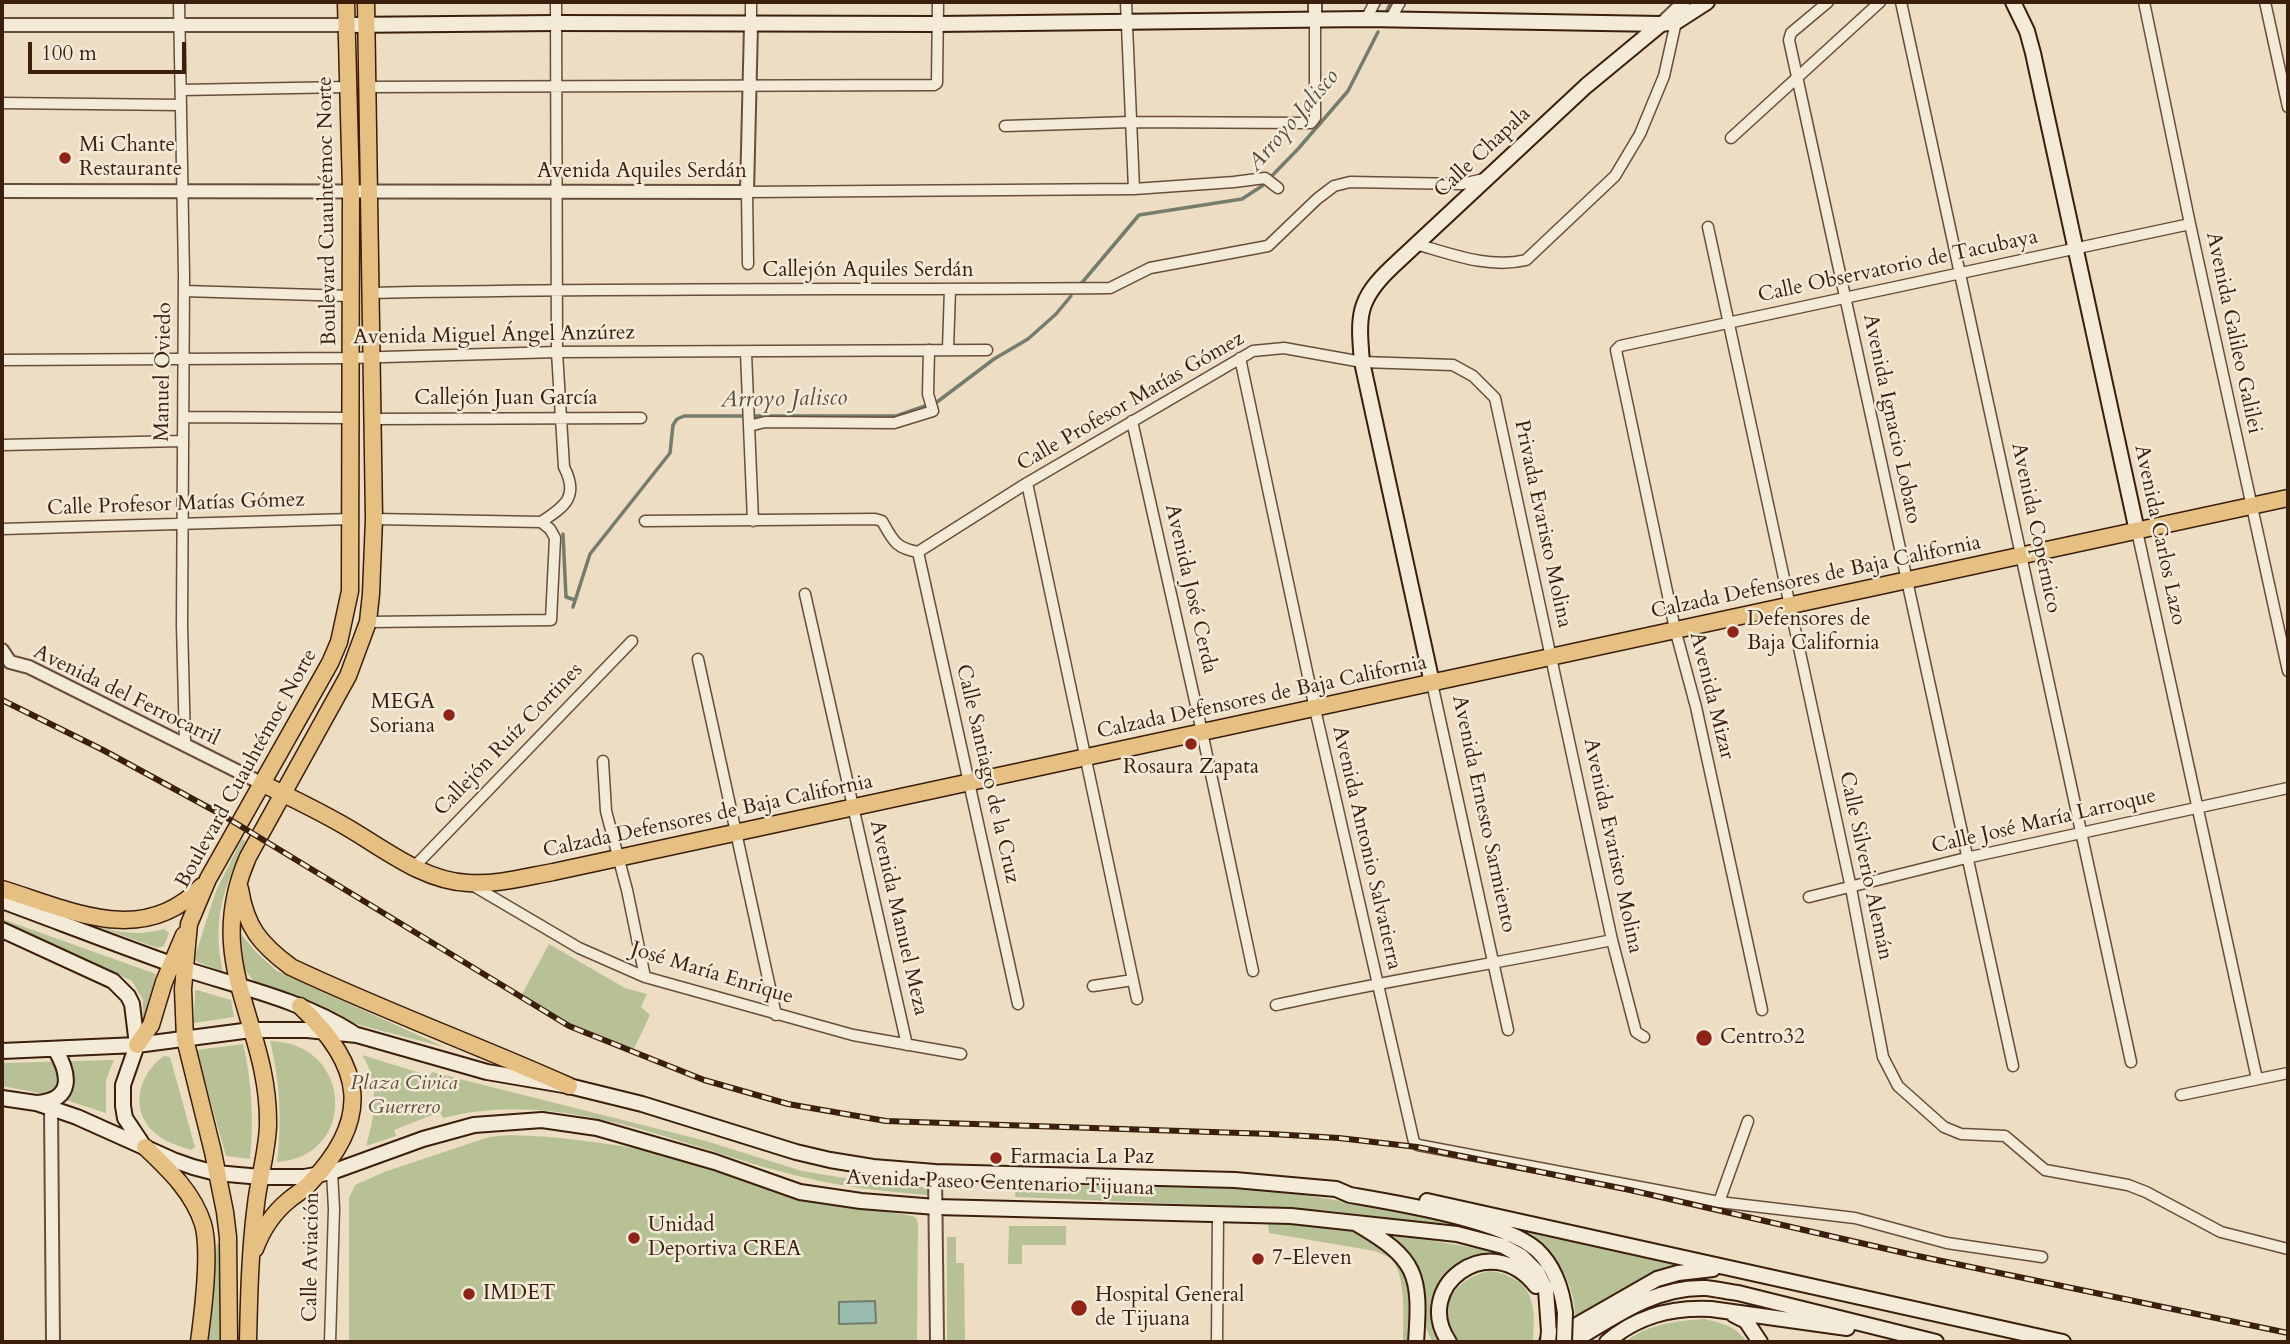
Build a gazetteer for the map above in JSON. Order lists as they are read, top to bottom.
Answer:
{
  "streets": {
    "main road": [
      "Calle Chapala",
      "Boulevard Cuauhtémoc Norte",
      "Avenida Carlos Lazo",
      "Calzada Defensores de Baja California",
      "Avenida Ernesto Sarmiento",
      "Avenida Paseo Centenario Tijuana"
    ],
    "street": [
      "Avenida Aquiles Serdán",
      "Calle Observatorio de Tacubaya",
      "Callejón Aquiles Serdán",
      "Avenida Galileo Galilei",
      "Avenida Miguel Ángel Anzúrez",
      "Manuel Oviedo",
      "Callejón Juan García",
      "Calle Profesor Matías Gómez",
      "Avenida Ignacio Lobato",
      "Privada Evaristo Molina",
      "Avenida Copérnico",
      "Avenida José Cerda",
      "Avenida del Ferrocarril",
      "Avenida Mizar",
      "Callejón Ruíz Cortines",
      "Calle Santiago de la Cruz",
      "Calle José María Larroque",
      "Avenida Evaristo Molina",
      "Avenida Antonio Salvatierra",
      "Calle Silverio Alemán",
      "Avenida Manuel Meza",
      "José María Enrique",
      "Calle Aviación"
    ]
  },
  "crossings": [
    ["Calle Chapala", "Callejón Aquiles Serdán"],
    ["Calle Chapala", "Calle Profesor Matías Gómez"],
    ["Calle Chapala", "Avenida Ernesto Sarmiento"],
    ["Avenida Aquiles Serdán", "Boulevard Cuauhtémoc Norte"],
    ["Avenida Aquiles Serdán", "Manuel Oviedo"],
    ["Boulevard Cuauhtémoc Norte", "Callejón Aquiles Serdán"],
    ["Boulevard Cuauhtémoc Norte", "Avenida Miguel Ángel Anzúrez"],
    ["Boulevard Cuauhtémoc Norte", "Callejón Juan García"],
    ["Boulevard Cuauhtémoc Norte", "Calle Profesor Matías Gómez"],
    ["Boulevard Cuauhtémoc Norte", "Calzada Defensores de Baja California"],
    ["Boulevard Cuauhtémoc Norte", "Avenida del Ferrocarril"],
    ["Boulevard Cuauhtémoc Norte", "Avenida Paseo Centenario Tijuana"],
    ["Calle Observatorio de Tacubaya", "Avenida Galileo Galilei"],
    ["Calle Observatorio de Tacubaya", "Avenida Ignacio Lobato"],
    ["Calle Observatorio de Tacubaya", "Avenida Copérnico"],
    ["Calle Observatorio de Tacubaya", "Avenida Carlos Lazo"],
    ["Calle Observatorio de Tacubaya", "Avenida Mizar"],
    ["Calle Observatorio de Tacubaya", "Calle Silverio Alemán"],
    ["Avenida Galileo Galilei", "Calzada Defensores de Baja California"],
    ["Avenida Miguel Ángel Anzúrez", "Manuel Oviedo"],
    ["Manuel Oviedo", "Calle Profesor Matías Gómez"],
    ["Manuel Oviedo", "Avenida del Ferrocarril"],
    ["Calle Profesor Matías Gómez", "Privada Evaristo Molina"],
    ["Calle Profesor Matías Gómez", "Avenida José Cerda"],
    ["Calle Profesor Matías Gómez", "Calle Santiago de la Cruz"],
    ["Calle Profesor Matías Gómez", "Avenida Ernesto Sarmiento"],
    ["Calle Profesor Matías Gómez", "Avenida Antonio Salvatierra"],
    ["Avenida Ignacio Lobato", "Calzada Defensores de Baja California"],
    ["Avenida Ignacio Lobato", "Calle José María Larroque"],
    ["Privada Evaristo Molina", "Calzada Defensores de Baja California"],
    ["Privada Evaristo Molina", "Avenida Evaristo Molina"],
    ["Avenida Copérnico", "Calzada Defensores de Baja California"],
    ["Avenida Copérnico", "Calle José María Larroque"],
    ["Avenida Carlos Lazo", "Calzada Defensores de Baja California"],
    ["Avenida Carlos Lazo", "Calle José María Larroque"],
    ["Calzada Defensores de Baja California", "Avenida José Cerda"],
    ["Calzada Defensores de Baja California", "Avenida del Ferrocarril"],
    ["Calzada Defensores de Baja California", "Avenida Mizar"],
    ["Calzada Defensores de Baja California", "Callejón Ruíz Cortines"],
    ["Calzada Defensores de Baja California", "Calle Santiago de la Cruz"],
    ["Calzada Defensores de Baja California", "Avenida Ernesto Sarmiento"],
    ["Calzada Defensores de Baja California", "Avenida Evaristo Molina"],
    ["Calzada Defensores de Baja California", "Avenida Antonio Salvatierra"],
    ["Calzada Defensores de Baja California", "Calle Silverio Alemán"],
    ["Calzada Defensores de Baja California", "Avenida Manuel Meza"],
    ["Calzada Defensores de Baja California", "José María Enrique"],
    ["Calle José María Larroque", "Calle Silverio Alemán"],
    ["Avenida Manuel Meza", "José María Enrique"],
    ["Avenida Paseo Centenario Tijuana", "Calle Aviación"]
  ],
  "water": ["Arroyo Jalisco"],
  "parks": ["Plaza Civica Guerrero"],
  "places": [
    "Mi Chante Restaurante",
    "Defensores de Baja California",
    "MEGA Soriana",
    "Rosaura Zapata",
    "Centro32",
    "Farmacia La Paz",
    "Unidad Deportiva CREA",
    "7-Eleven",
    "IMDET",
    "Hospital General de Tijuana"
  ],
  "scale_bar": "100 m"
}
